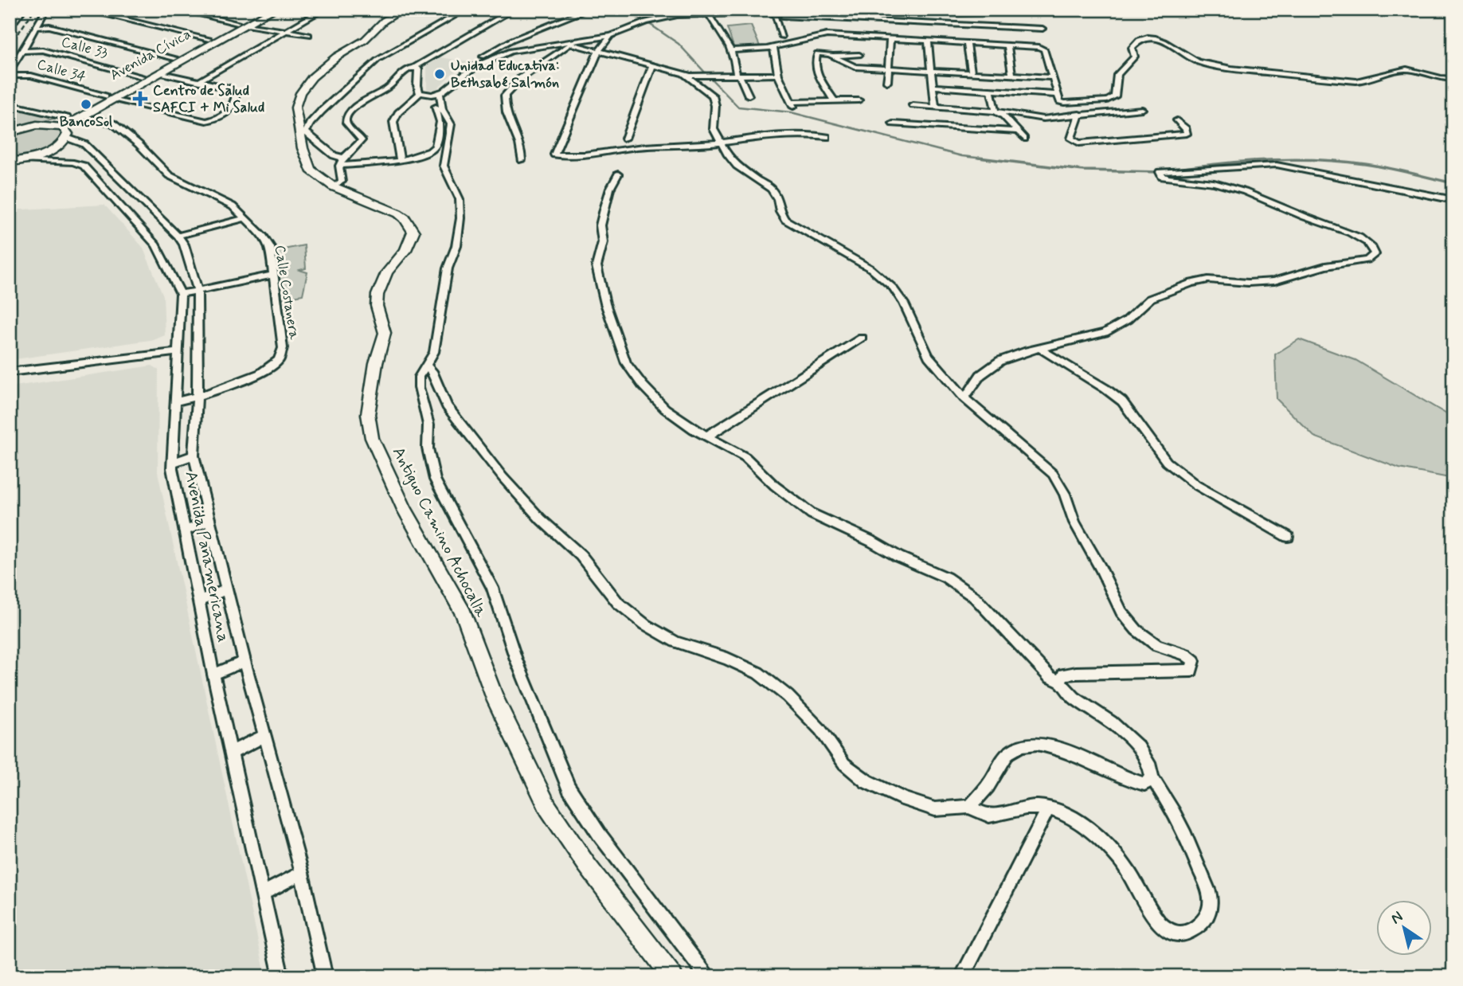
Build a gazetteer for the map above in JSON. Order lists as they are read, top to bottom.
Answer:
{
  "streets": {
    "main road": ["Avenida Cívica", "Antiguo Camino Achocalla"],
    "street": [
      "Calle 33",
      "Calle 34",
      "Calle Costanera",
      "Avenida Panamericana"
    ]
  },
  "crossings": [
    ["Calle 33", "Avenida Cívica"],
    ["Avenida Cívica", "Calle 34"],
    ["Avenida Cívica", "Calle Costanera"],
    ["Calle Costanera", "Avenida Panamericana"]
  ],
  "places": {
    "other": ["Unidad Educativa: Bethsabé Salmón", "BancoSol"],
    "health": ["Centro de Salud SAFCI + Mi Salud"]
  },
  "north": "top left"
}
